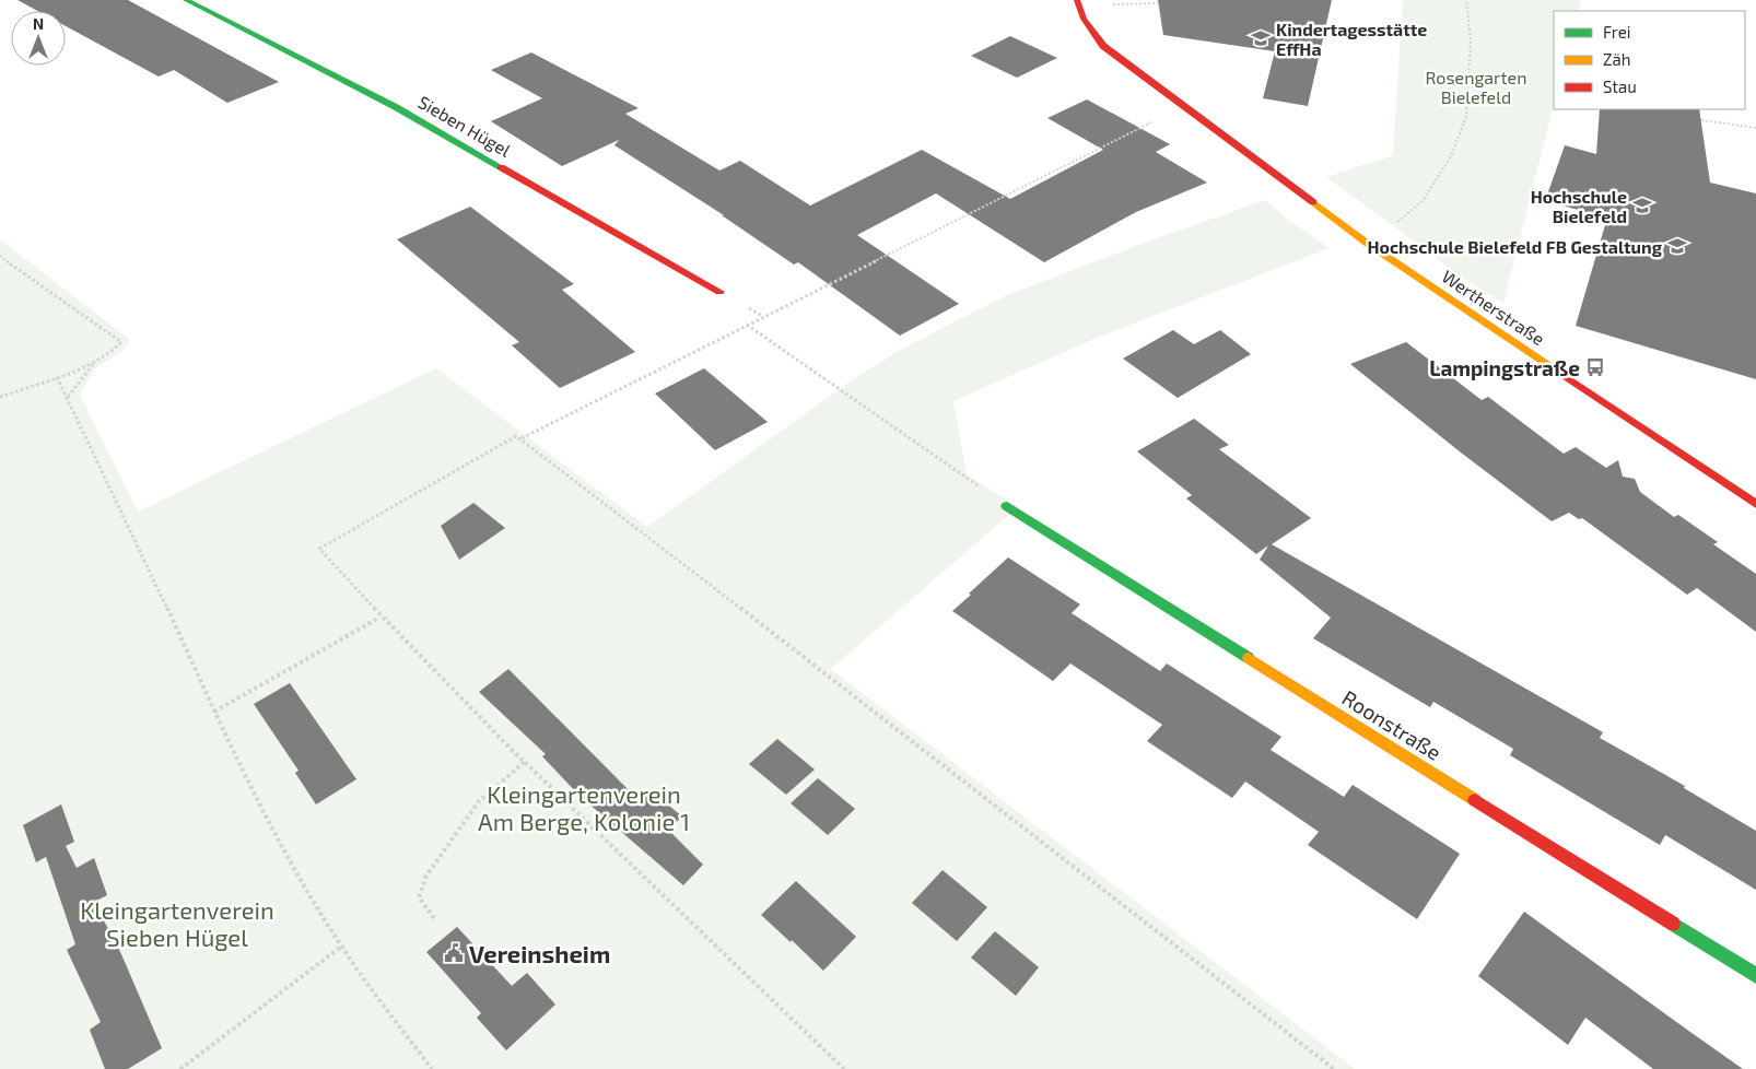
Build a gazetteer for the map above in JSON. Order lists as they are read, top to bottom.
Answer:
{
  "streets": {
    "street": ["Sieben Hügel", "Wertherstraße", "Roonstraße"]
  },
  "parks": ["Rosengarten Bielefeld", "Kleingartenverein Am Berge, Kolonie 1", "Kleingartenverein Sieben Hügel"],
  "places": {
    "school or university": ["Kindertagesstätte EffHa", "Hochschule Bielefeld", "Hochschule Bielefeld FB Gestaltung"],
    "bus stop": ["Lampingstraße"],
    "public building": ["Vereinsheim"]
  },
  "legend": ["Frei", "Zäh", "Stau"],
  "north": "top"
}
